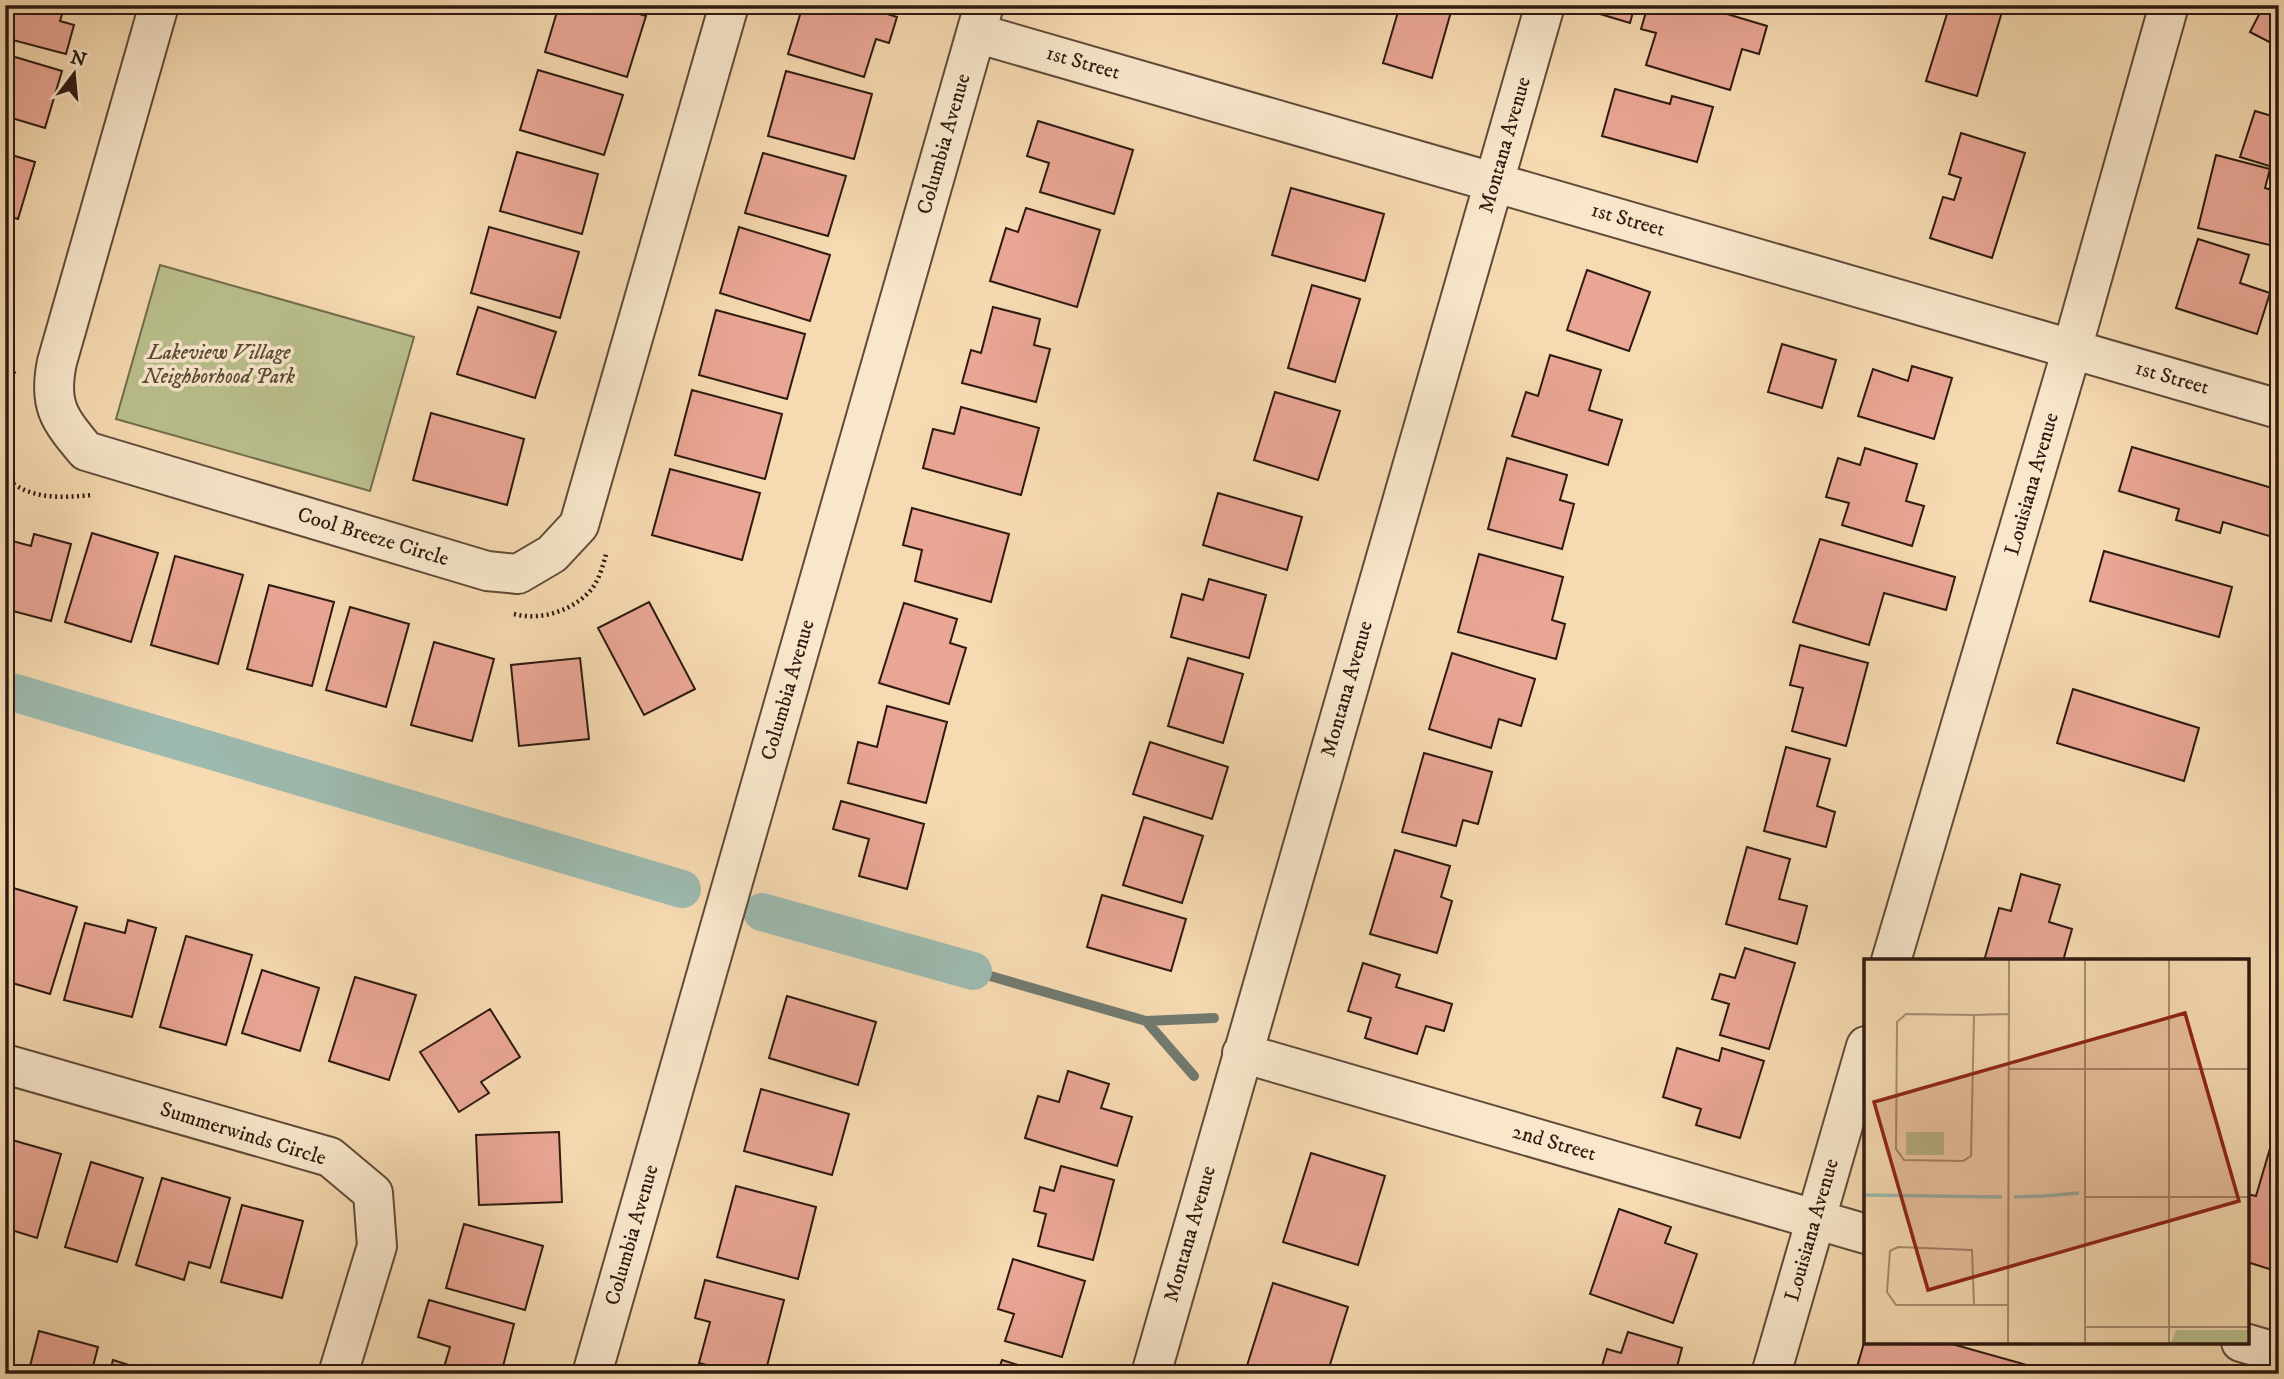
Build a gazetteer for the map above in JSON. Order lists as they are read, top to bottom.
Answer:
{
  "streets": {
    "street": [
      "1st Street",
      "Columbia Avenue",
      "Montana Avenue",
      "Louisiana Avenue",
      "Cool Breeze Circle",
      "Summerwinds Circle",
      "2nd Street"
    ]
  },
  "crossings": [
    ["1st Street", "Columbia Avenue"],
    ["1st Street", "Montana Avenue"],
    ["1st Street", "Louisiana Avenue"],
    ["Montana Avenue", "2nd Street"],
    ["Louisiana Avenue", "2nd Street"]
  ],
  "parks": ["Lakeview Village Neighborhood Park"],
  "north": "top"
}
